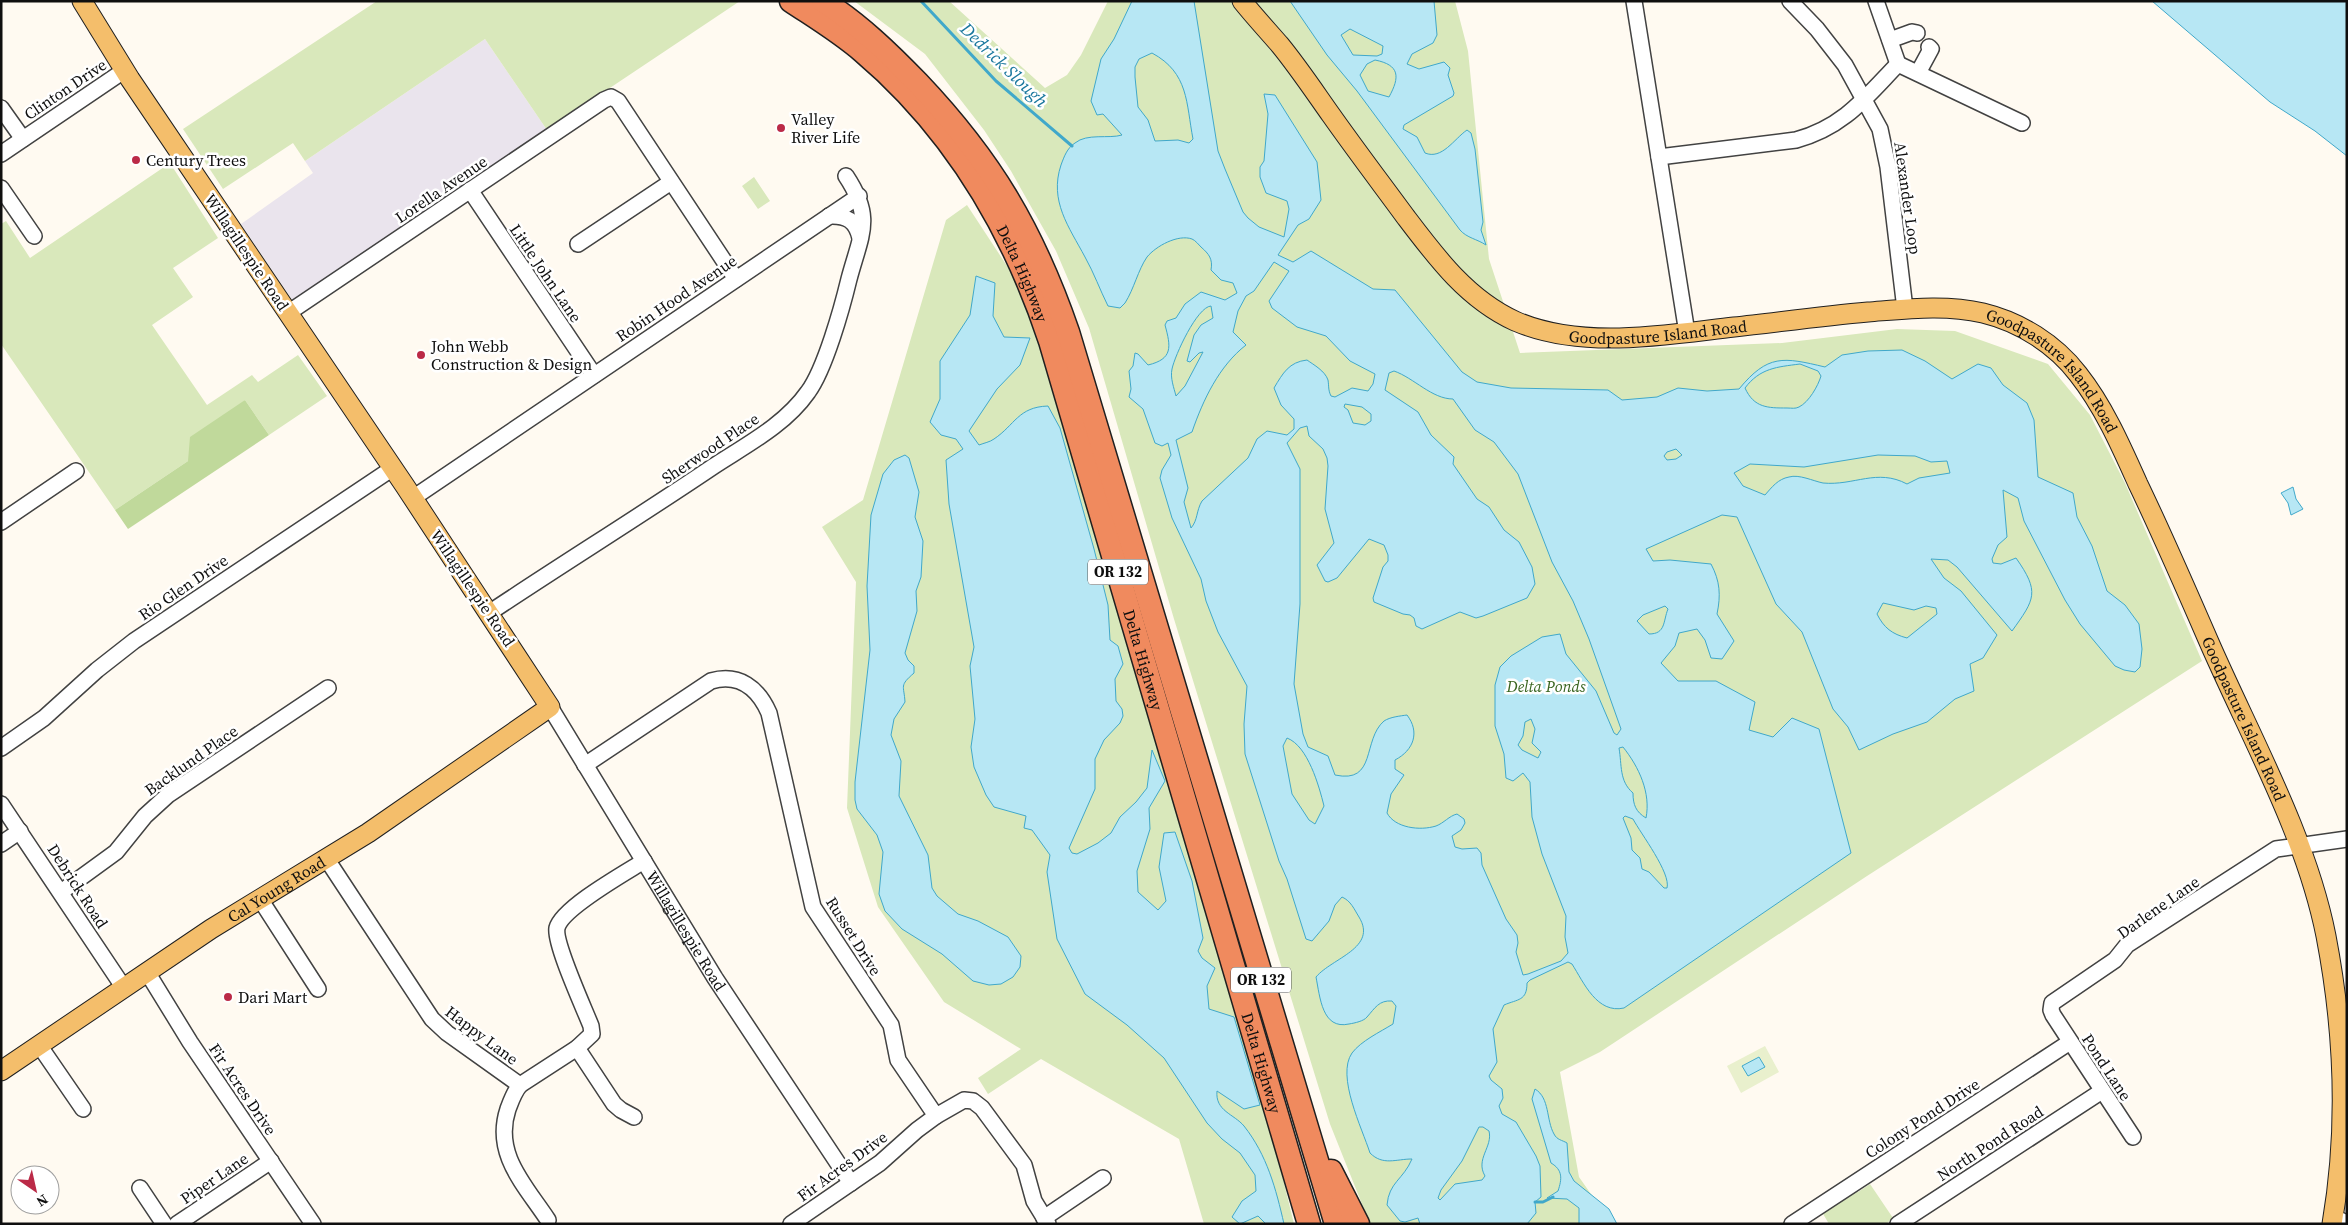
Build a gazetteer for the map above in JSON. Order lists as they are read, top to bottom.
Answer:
{
  "streets": {
    "highway": ["Delta Highway", "OR 132"],
    "main road": ["Willagillespie Road", "Goodpasture Island Road", "Cal Young Road"],
    "street": [
      "Clinton Drive",
      "Lorella Avenue",
      "Alexander Loop",
      "Little John Lane",
      "Robin Hood Avenue",
      "Sherwood Place",
      "Rio Glen Drive",
      "Backlund Place",
      "Debrick Road",
      "Darlene Lane",
      "Russet Drive",
      "Happy Lane",
      "Pond Lane",
      "Fir Acres Drive",
      "Colony Pond Drive",
      "North Pond Road",
      "Piper Lane"
    ]
  },
  "crossings": [
    ["Clinton Drive", "Willagillespie Road"],
    ["Lorella Avenue", "Willagillespie Road"],
    ["Lorella Avenue", "Little John Lane"],
    ["Alexander Loop", "Goodpasture Island Road"],
    ["Willagillespie Road", "Robin Hood Avenue"],
    ["Willagillespie Road", "Sherwood Place"],
    ["Willagillespie Road", "Rio Glen Drive"],
    ["Willagillespie Road", "Cal Young Road"],
    ["Willagillespie Road", "Russet Drive"],
    ["Willagillespie Road", "Fir Acres Drive"],
    ["Little John Lane", "Robin Hood Avenue"],
    ["Robin Hood Avenue", "Sherwood Place"],
    ["Goodpasture Island Road", "Darlene Lane"],
    ["Backlund Place", "Debrick Road"],
    ["Debrick Road", "Cal Young Road"],
    ["Cal Young Road", "Happy Lane"],
    ["Cal Young Road", "Fir Acres Drive"],
    ["Darlene Lane", "Pond Lane"],
    ["Russet Drive", "Fir Acres Drive"],
    ["Pond Lane", "Colony Pond Drive"],
    ["Pond Lane", "North Pond Road"],
    ["Fir Acres Drive", "Piper Lane"]
  ],
  "water": ["Dedrick Slough"],
  "parks": ["Delta Ponds"],
  "places": [
    "Valley River Life",
    "Century Trees",
    "John Webb Construction & Design",
    "Dari Mart"
  ],
  "north": "bottom right"
}
